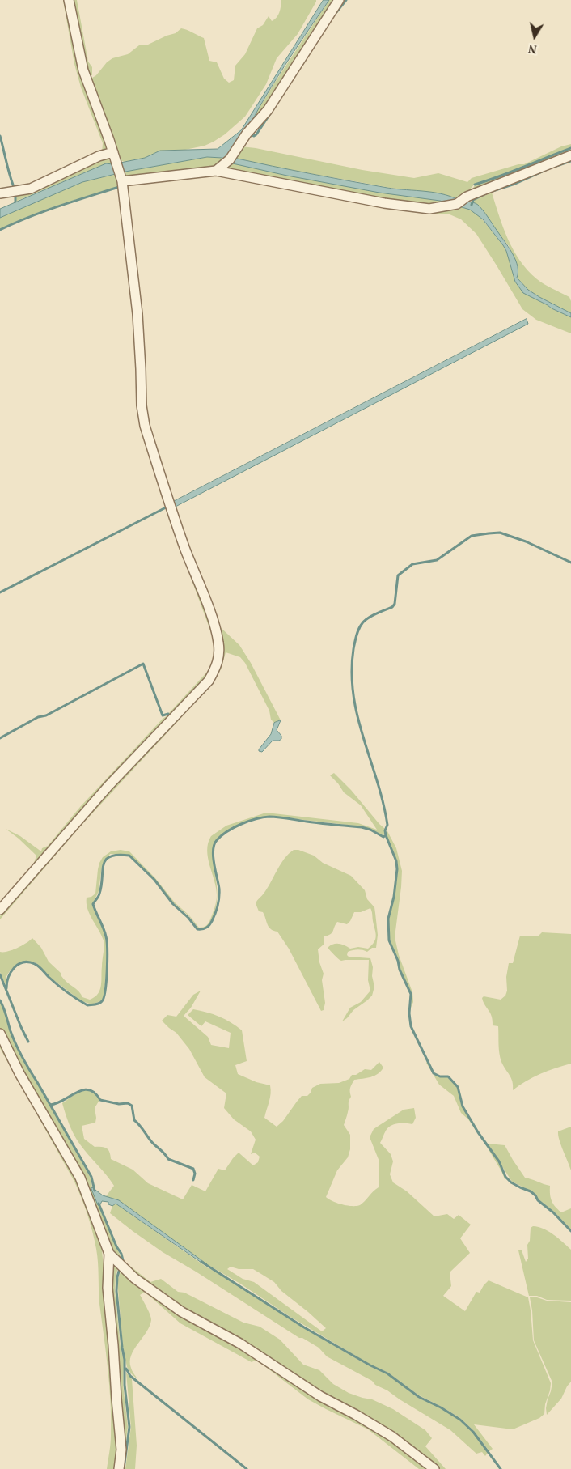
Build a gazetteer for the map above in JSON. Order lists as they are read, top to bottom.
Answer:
{
  "north": "bottom"
}
